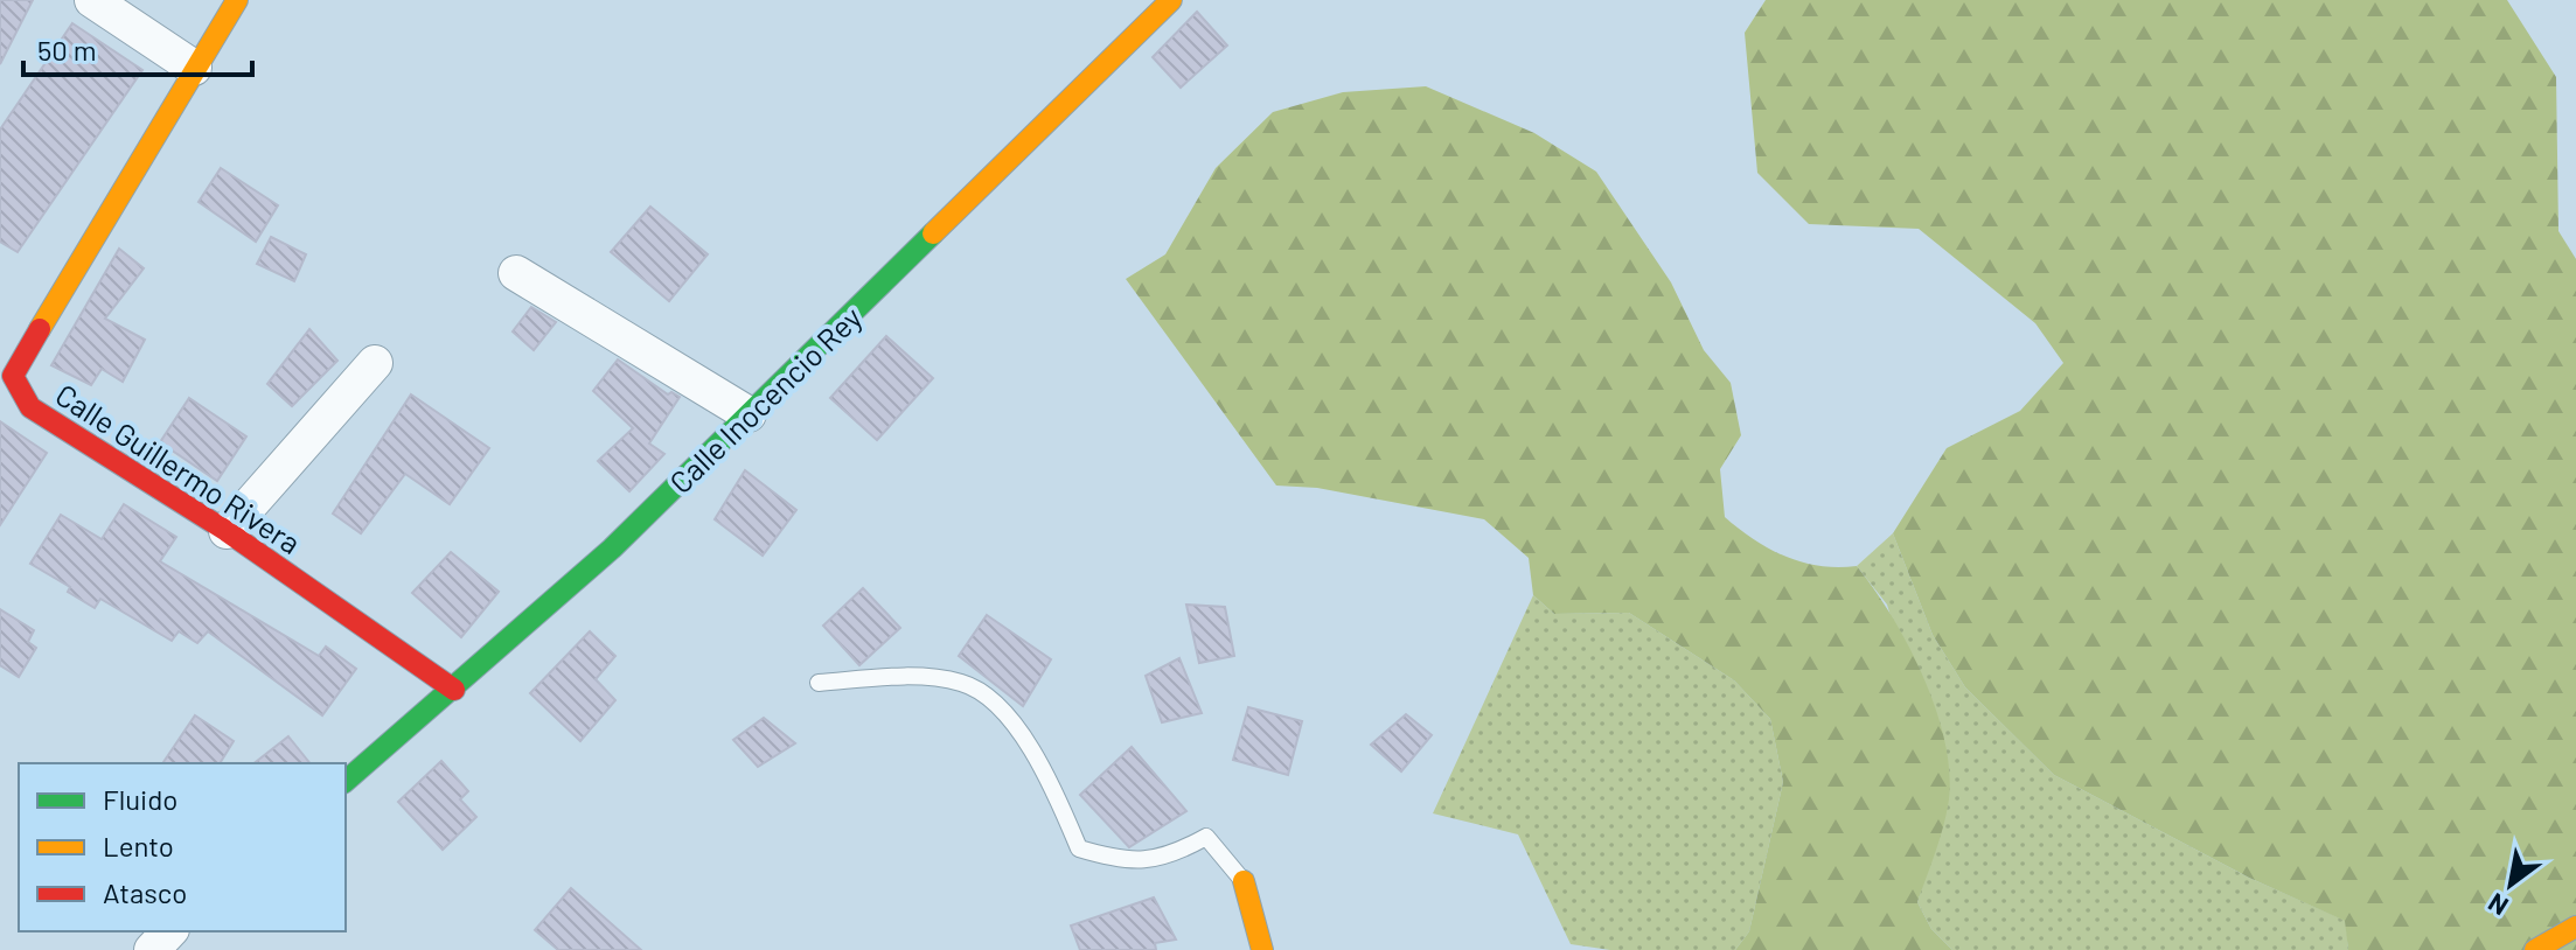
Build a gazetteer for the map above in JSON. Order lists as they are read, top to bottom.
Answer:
{
  "streets": {
    "street": ["Calle Inocencio Rey", "Calle Guillermo Rivera"]
  },
  "crossings": [
    ["Calle Inocencio Rey", "Calle Guillermo Rivera"]
  ],
  "legend": ["Fluido", "Lento", "Atasco"],
  "scale_bar": "50 m",
  "north": "bottom left"
}
